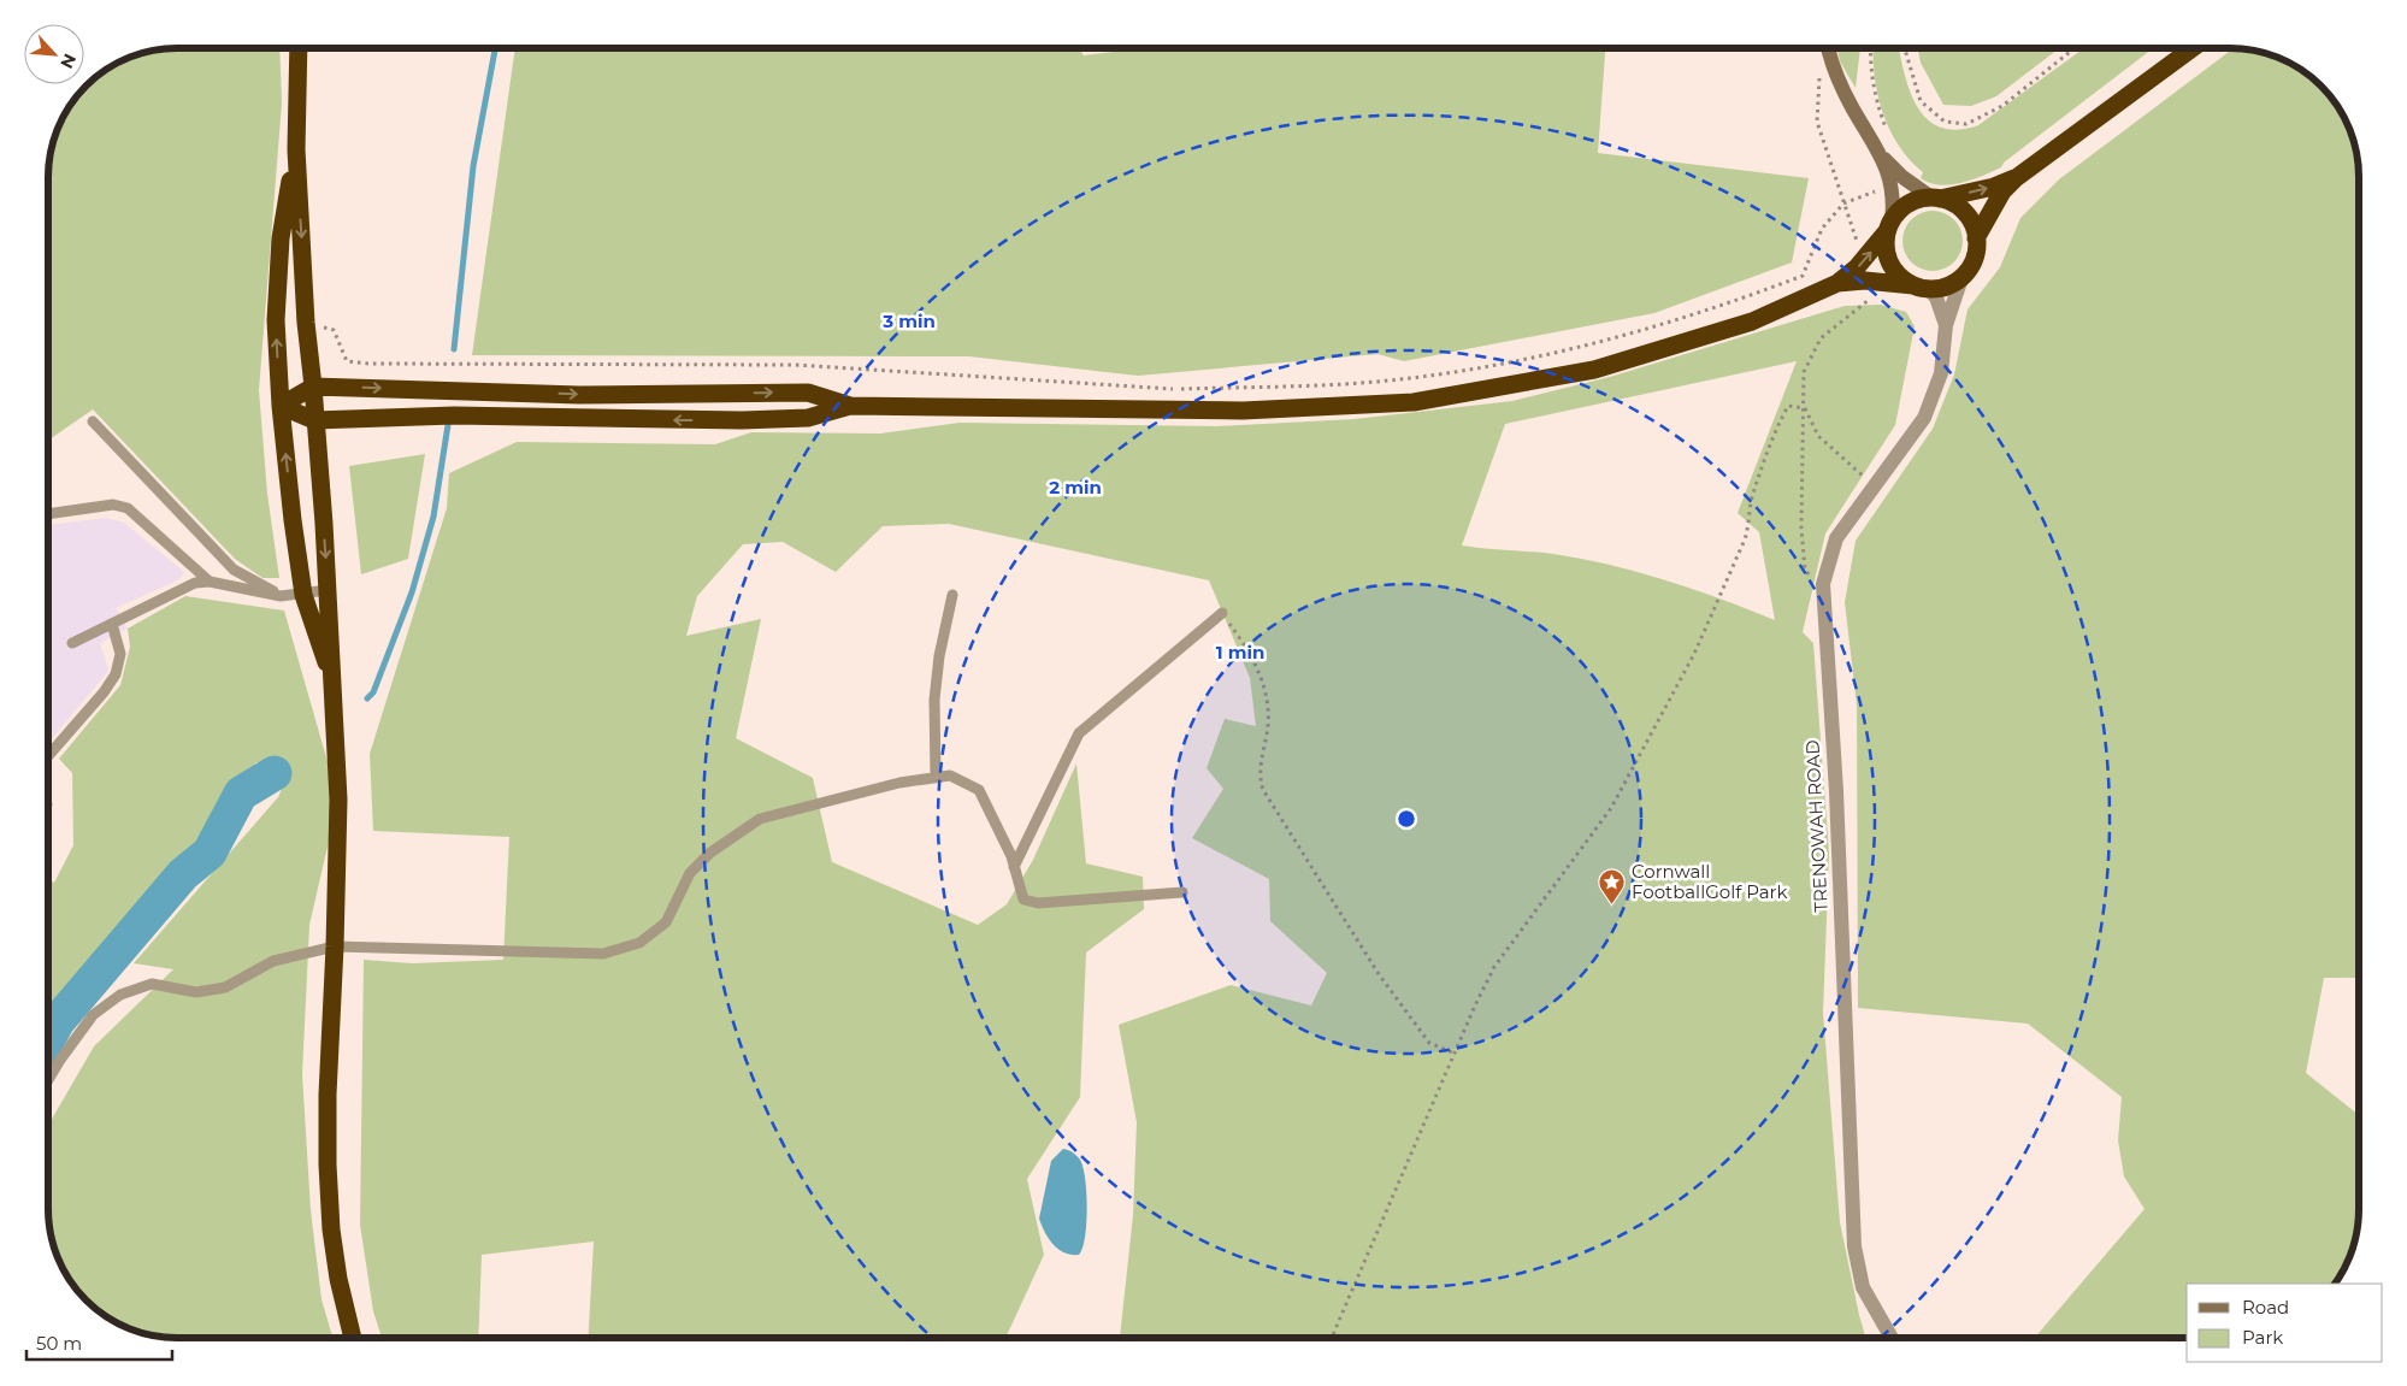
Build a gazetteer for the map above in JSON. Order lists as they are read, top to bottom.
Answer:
{
  "streets": {
    "street": ["TRENOWAH ROAD"]
  },
  "places": {
    "place": ["Cornwall FootballGolf Park"]
  },
  "legend": ["Road", "Park"],
  "scale_bar": "50 m",
  "north": "bottom right",
  "rings": ["3 min", "2 min", "1 min"]
}
